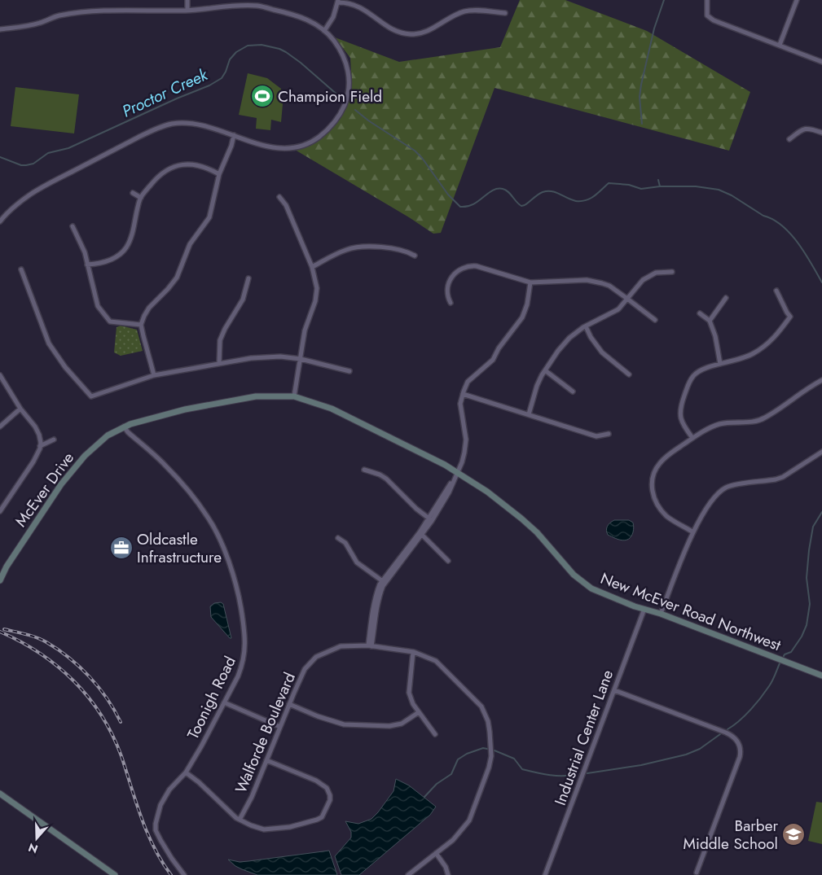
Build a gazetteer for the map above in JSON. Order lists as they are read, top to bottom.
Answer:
{
  "streets": {
    "street": [
      "McEver Drive",
      "New McEver Road Northwest",
      "Toonigh Road",
      "Walforde Boulevard",
      "Industrial Center Lane"
    ]
  },
  "crossings": [
    ["McEver Drive", "New McEver Road Northwest"],
    ["McEver Drive", "Toonigh Road"],
    ["New McEver Road Northwest", "Toonigh Road"],
    ["New McEver Road Northwest", "Industrial Center Lane"]
  ],
  "water": ["Proctor Creek"],
  "places": {
    "sports": ["Champion Field"],
    "office": ["Oldcastle Infrastructure"],
    "school or university": ["Barber Middle School"]
  },
  "north": "bottom"
}
